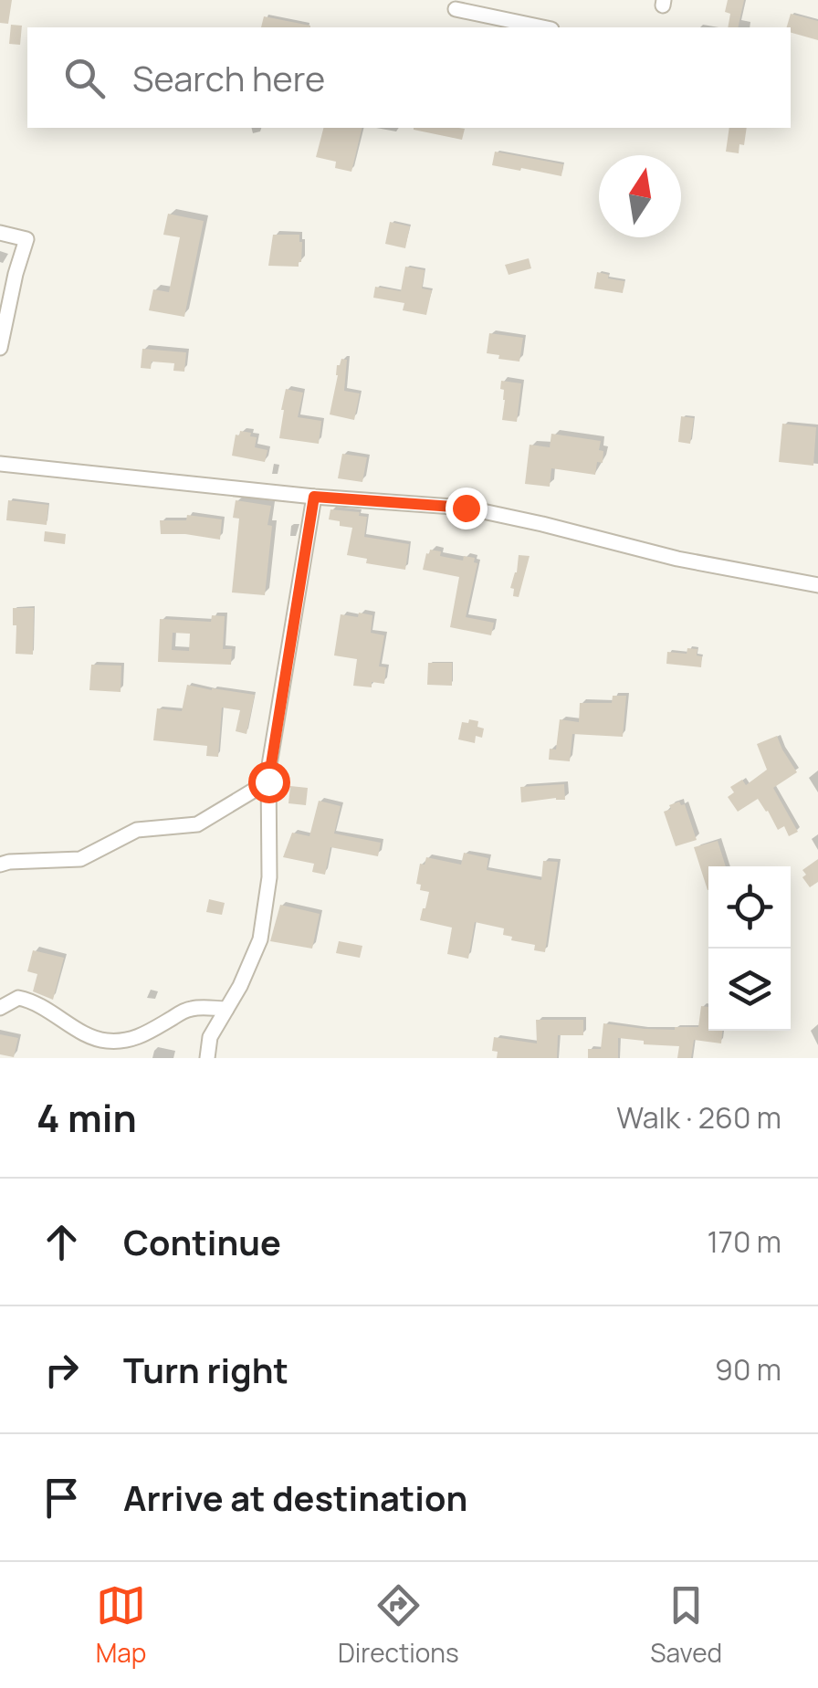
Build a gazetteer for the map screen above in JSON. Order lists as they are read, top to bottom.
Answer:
{
  "north": "top",
  "page": {
    "search": "Search here",
    "heading": ["4 min", "Walk · 260 m"],
    "list": [
      ["Continue", "170 m"],
      ["Turn right", "90 m"],
      "Arrive at destination"
    ],
    "nav": ["Map", "Directions", "Saved"]
  }
}
